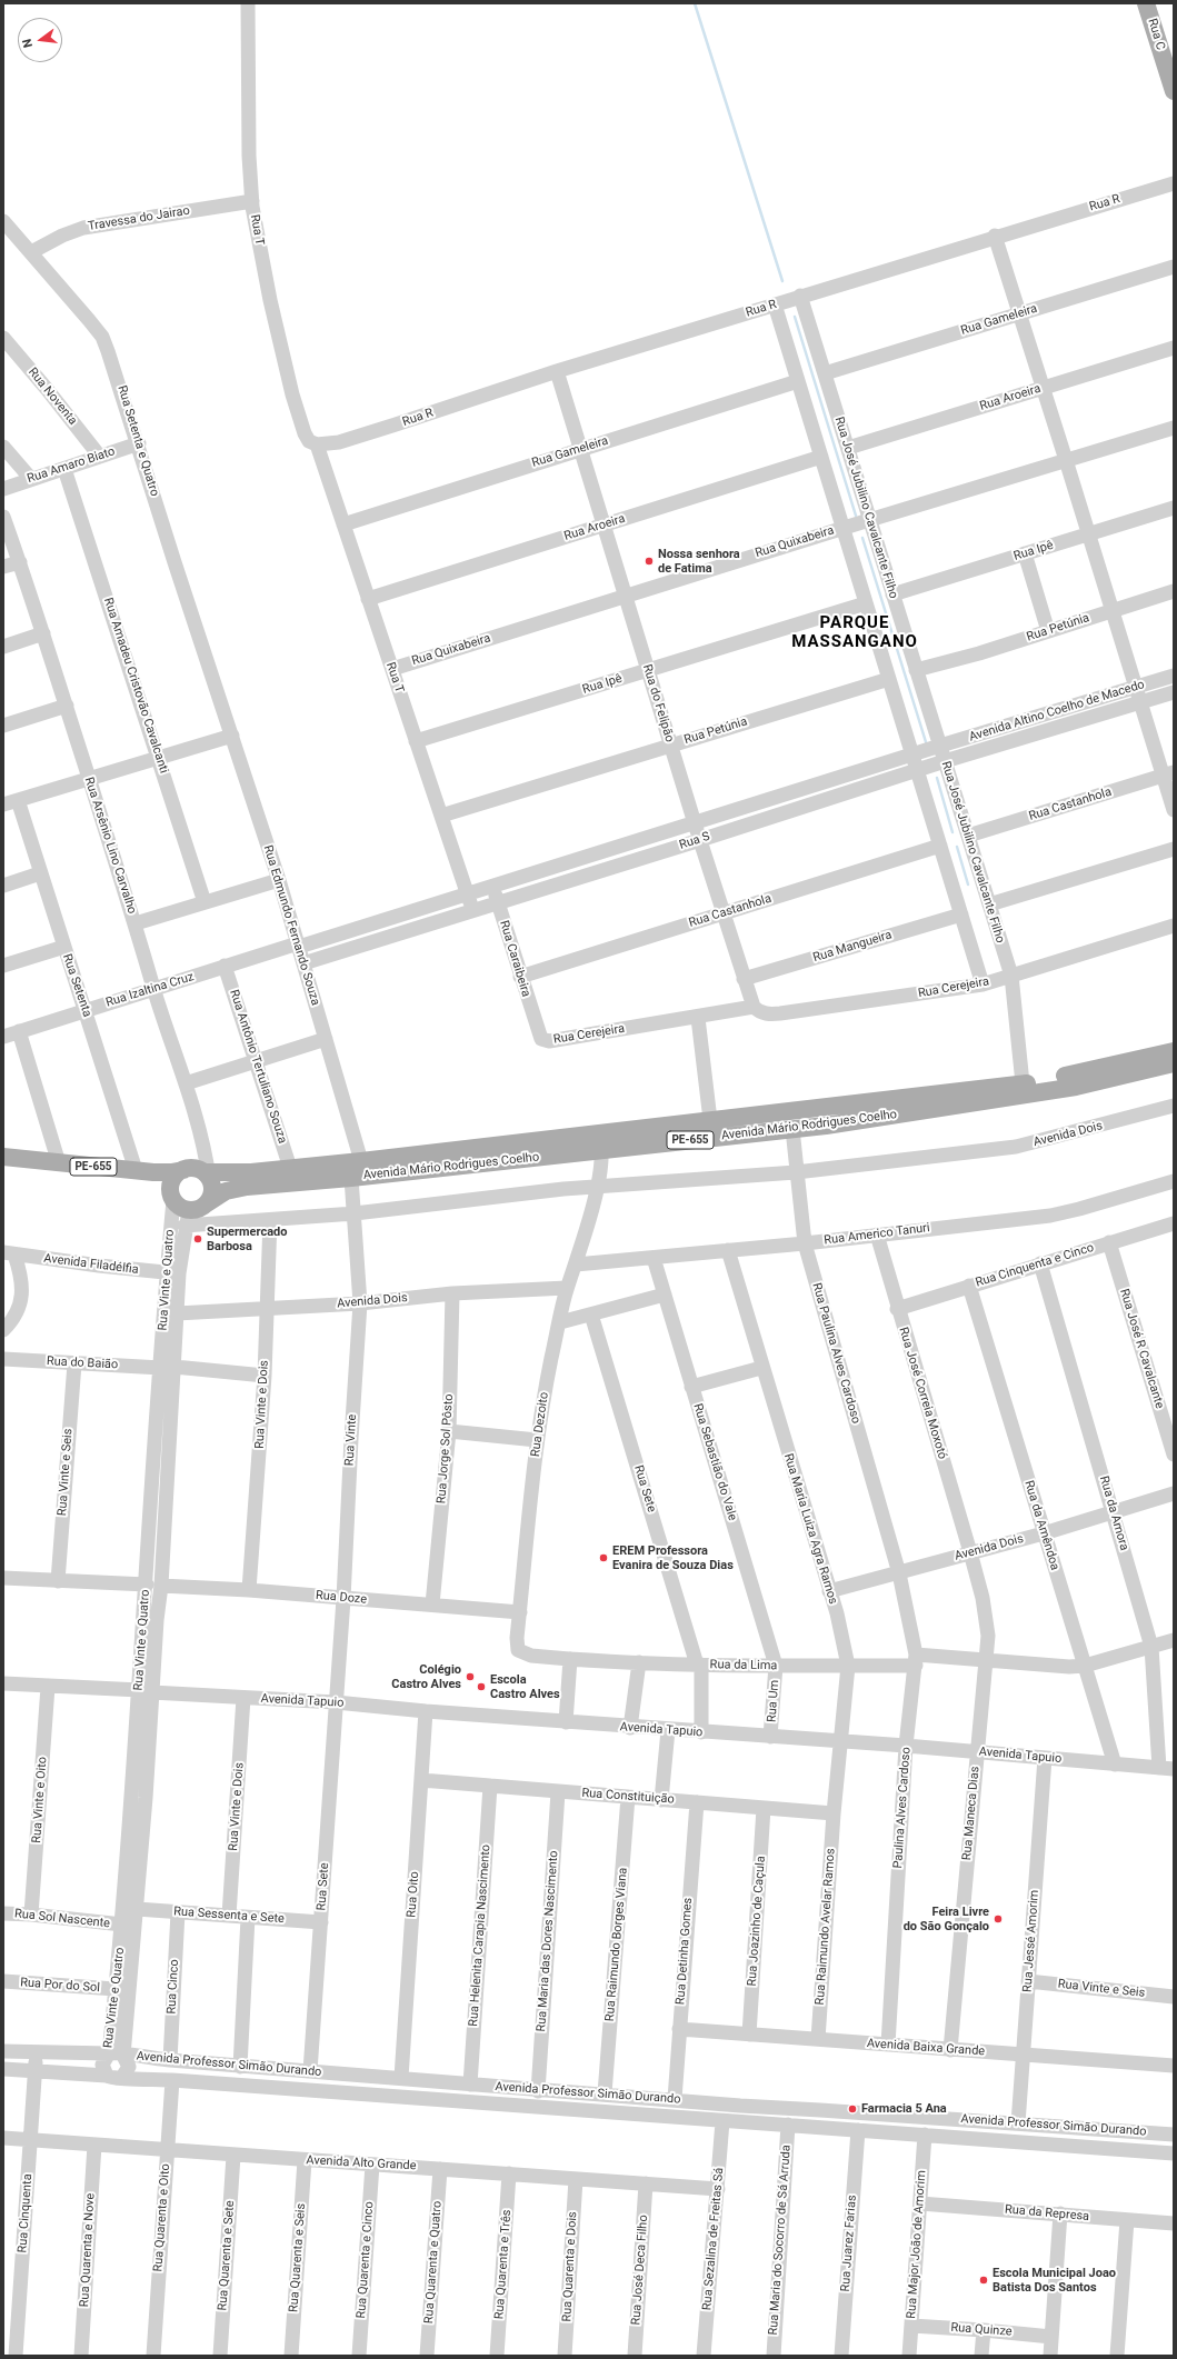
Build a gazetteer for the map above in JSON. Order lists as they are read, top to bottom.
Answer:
{
  "streets": {
    "main road": ["Rua C", "Avenida Mário Rodrigues Coelho", "PE-655"],
    "street": [
      "Rua R",
      "Travessa do Jairao",
      "Rua T",
      "Rua Gameleira",
      "Rua Noventa",
      "Rua Aroeira",
      "Rua Setenta e Quatro",
      "Rua Amaro Biato",
      "Rua José Jubilino Cavalcante Filho",
      "Rua Quixabeira",
      "Rua Ipê",
      "Rua Petúnia",
      "Rua Amadeu Cristovão Cavalcanti",
      "Rua do Felipão",
      "Avenida Altino Coelho de Macedo",
      "Rua Castanhola",
      "Rua S",
      "Rua Arsênio Lino Carvalho",
      "Rua Edmundo Fernando Souza",
      "Rua Mangueira",
      "Rua Caraibeira",
      "Rua Setenta",
      "Rua Cerejeira",
      "Rua Izaltina Cruz",
      "Rua Antônio Tertuliano Souza",
      "Avenida Dois",
      "Rua Americo Tanuri",
      "Avenida Filadélfia",
      "Rua Cinquenta e Cinco",
      "Rua Vinte e Quatro",
      "Rua José R Cavalcante",
      "Rua Paulina Alves Cardoso",
      "Rua do Baião",
      "Rua José Correia Moxotó",
      "Rua Vinte e Dois",
      "Rua Dezoito",
      "Rua Vinte",
      "Rua Jorge Sol Pôsto",
      "Rua Sebastião do Vale",
      "Rua Vinte e Seis",
      "Rua Sete",
      "Rua da Amora",
      "Rua da Amêndoa",
      "Rua Maria Luiza Agra Ramos",
      "Rua Doze",
      "Rua da Lima",
      "Avenida Tapuio",
      "Rua Um",
      "Rua Constituição",
      "Rua Vinte e Oito",
      "Paulina Alves Cardoso",
      "Rua Maneca Dias",
      "Rua Oito",
      "Rua Sessenta e Sete",
      "Rua Sol Nascente",
      "Rua Joazinho de Caçula",
      "Rua Raimundo Avelar Ramos",
      "Rua Helenita Carapia Nascimento",
      "Rua Maria das Dores Nascimento",
      "Rua Jessé Amorim",
      "Rua Raimundo Borges Viana",
      "Rua Detinha Gomes",
      "Rua Por do Sol",
      "Rua Cinco",
      "Avenida Baixa Grande",
      "Avenida Professor Simão Durando",
      "Avenida Alto Grande",
      "Rua Cinquenta",
      "Rua da Represa",
      "Rua Quarenta e Oito",
      "Rua Sezalina de Freitas Sá",
      "Rua Maria do Socorro de Sá Arruda",
      "Rua Juarez Farias",
      "Rua Major João de Amorim",
      "Rua Quarenta e Nove",
      "Rua Quarenta e Sete",
      "Rua Quarenta e Seis",
      "Rua Quarenta e Cinco",
      "Rua Quarenta e Quatro",
      "Rua Quarenta e Três",
      "Rua Quarenta e Dois",
      "Rua José Deca Filho",
      "Rua Quinze"
    ]
  },
  "crossings": [
    ["Rua R", "Rua T"],
    ["Rua R", "Rua José Jubilino Cavalcante Filho"],
    ["Rua R", "Rua do Felipão"],
    ["Travessa do Jairao", "Rua T"],
    ["Travessa do Jairao", "Rua Setenta e Quatro"],
    ["Rua T", "Rua Gameleira"],
    ["Rua T", "Rua Aroeira"],
    ["Rua T", "Rua Quixabeira"],
    ["Rua T", "Rua Ipê"],
    ["Rua T", "Rua Petúnia"],
    ["Rua T", "Rua S"],
    ["Rua Gameleira", "Rua José Jubilino Cavalcante Filho"],
    ["Rua Gameleira", "Rua do Felipão"],
    ["Rua Noventa", "Rua Amaro Biato"],
    ["Rua Aroeira", "Rua José Jubilino Cavalcante Filho"],
    ["Rua Aroeira", "Rua do Felipão"],
    ["Rua Setenta e Quatro", "Rua Amaro Biato"],
    ["Rua Setenta e Quatro", "Rua Edmundo Fernando Souza"],
    ["Rua Amaro Biato", "Rua Amadeu Cristovão Cavalcanti"],
    ["Rua José Jubilino Cavalcante Filho", "Rua Quixabeira"],
    ["Rua José Jubilino Cavalcante Filho", "Rua Ipê"],
    ["Rua José Jubilino Cavalcante Filho", "Rua Petúnia"],
    ["Rua José Jubilino Cavalcante Filho", "Avenida Altino Coelho de Macedo"],
    ["Rua José Jubilino Cavalcante Filho", "Rua Castanhola"],
    ["Rua José Jubilino Cavalcante Filho", "Rua Cerejeira"],
    ["Rua José Jubilino Cavalcante Filho", "Avenida Mário Rodrigues Coelho"],
    ["Rua Quixabeira", "Rua do Felipão"],
    ["Rua Ipê", "Rua do Felipão"],
    ["Rua Petúnia", "Rua do Felipão"],
    ["Rua do Felipão", "Rua Castanhola"],
    ["Rua do Felipão", "Rua S"],
    ["Rua do Felipão", "Rua Mangueira"],
    ["Rua do Felipão", "Rua Cerejeira"],
    ["Avenida Altino Coelho de Macedo", "Rua S"],
    ["Rua Castanhola", "Rua Caraibeira"],
    ["Rua S", "Rua Edmundo Fernando Souza"],
    ["Rua S", "Rua Caraibeira"],
    ["Rua S", "Rua Izaltina Cruz"],
    ["Rua Arsênio Lino Carvalho", "Rua Izaltina Cruz"],
    ["Rua Arsênio Lino Carvalho", "Avenida Mário Rodrigues Coelho"],
    ["Rua Arsênio Lino Carvalho", "Avenida Dois"],
    ["Rua Arsênio Lino Carvalho", "PE-655"],
    ["Rua Arsênio Lino Carvalho", "Rua Vinte e Quatro"],
    ["Rua Edmundo Fernando Souza", "Rua Izaltina Cruz"],
    ["Rua Edmundo Fernando Souza", "Avenida Mário Rodrigues Coelho"],
    ["Rua Caraibeira", "Rua Cerejeira"],
    ["Rua Setenta", "Rua Izaltina Cruz"],
    ["Rua Setenta", "PE-655"],
    ["Rua Izaltina Cruz", "Rua Antônio Tertuliano Souza"],
    ["Rua Antônio Tertuliano Souza", "Avenida Mário Rodrigues Coelho"],
    ["Avenida Mário Rodrigues Coelho", "Avenida Dois"],
    ["Avenida Mário Rodrigues Coelho", "PE-655"],
    ["Avenida Mário Rodrigues Coelho", "Rua Vinte e Quatro"],
    ["Avenida Mário Rodrigues Coelho", "Rua Paulina Alves Cardoso"],
    ["Avenida Mário Rodrigues Coelho", "Rua Dezoito"],
    ["Avenida Mário Rodrigues Coelho", "Rua Vinte"],
    ["Avenida Dois", "PE-655"],
    ["Avenida Dois", "Rua Vinte e Quatro"],
    ["Avenida Dois", "Rua Paulina Alves Cardoso"],
    ["Avenida Dois", "Rua José Correia Moxotó"],
    ["Avenida Dois", "Rua Vinte e Dois"],
    ["Avenida Dois", "Rua Dezoito"],
    ["Avenida Dois", "Rua Vinte"],
    ["Avenida Dois", "Rua Jorge Sol Pôsto"],
    ["Avenida Dois", "Rua da Amora"],
    ["Avenida Dois", "Rua da Amêndoa"],
    ["Avenida Dois", "Rua Maria Luiza Agra Ramos"],
    ["Avenida Dois", "Paulina Alves Cardoso"],
    ["Avenida Dois", "Rua Maneca Dias"],
    ["PE-655", "Rua Vinte e Quatro"],
    ["Rua Americo Tanuri", "Rua Paulina Alves Cardoso"],
    ["Rua Americo Tanuri", "Rua José Correia Moxotó"],
    ["Rua Americo Tanuri", "Rua Dezoito"],
    ["Rua Americo Tanuri", "Rua Sebastião do Vale"],
    ["Rua Americo Tanuri", "Rua Maria Luiza Agra Ramos"],
    ["Avenida Filadélfia", "Rua Vinte e Quatro"],
    ["Rua Cinquenta e Cinco", "Rua José R Cavalcante"],
    ["Rua Cinquenta e Cinco", "Rua José Correia Moxotó"],
    ["Rua Cinquenta e Cinco", "Rua da Amora"],
    ["Rua Cinquenta e Cinco", "Rua da Amêndoa"],
    ["Rua Vinte e Quatro", "Rua do Baião"],
    ["Rua Vinte e Quatro", "Rua Doze"],
    ["Rua Vinte e Quatro", "Avenida Tapuio"],
    ["Rua Vinte e Quatro", "Rua Sessenta e Sete"],
    ["Rua Vinte e Quatro", "Rua Sol Nascente"],
    ["Rua Vinte e Quatro", "Rua Por do Sol"],
    ["Rua Vinte e Quatro", "Avenida Professor Simão Durando"],
    ["Rua Paulina Alves Cardoso", "Paulina Alves Cardoso"],
    ["Rua do Baião", "Rua Vinte e Dois"],
    ["Rua do Baião", "Rua Vinte e Seis"],
    ["Rua José Correia Moxotó", "Rua Maneca Dias"],
    ["Rua Vinte e Dois", "Rua Doze"],
    ["Rua Vinte e Dois", "Avenida Tapuio"],
    ["Rua Vinte e Dois", "Rua Sessenta e Sete"],
    ["Rua Dezoito", "Rua Doze"],
    ["Rua Dezoito", "Rua da Lima"],
    ["Rua Vinte", "Rua Sete"],
    ["Rua Vinte", "Rua Doze"],
    ["Rua Vinte", "Avenida Tapuio"],
    ["Rua Jorge Sol Pôsto", "Rua Doze"],
    ["Rua Sebastião do Vale", "Rua da Lima"],
    ["Rua Sebastião do Vale", "Rua Um"],
    ["Rua Vinte e Seis", "Rua Jessé Amorim"],
    ["Rua Sete", "Rua da Lima"],
    ["Rua Sete", "Avenida Tapuio"],
    ["Rua Sete", "Rua Sessenta e Sete"],
    ["Rua Sete", "Avenida Professor Simão Durando"],
    ["Rua da Amora", "Rua da Lima"],
    ["Rua da Amora", "Avenida Tapuio"],
    ["Rua da Amêndoa", "Rua da Lima"],
    ["Rua da Amêndoa", "Avenida Tapuio"],
    ["Rua Maria Luiza Agra Ramos", "Rua da Lima"],
    ["Rua Maria Luiza Agra Ramos", "Avenida Tapuio"],
    ["Rua Maria Luiza Agra Ramos", "Rua Constituição"],
    ["Rua Maria Luiza Agra Ramos", "Rua Raimundo Avelar Ramos"],
    ["Rua da Lima", "Rua Um"],
    ["Rua da Lima", "Paulina Alves Cardoso"],
    ["Rua da Lima", "Rua Maneca Dias"],
    ["Avenida Tapuio", "Rua Um"],
    ["Avenida Tapuio", "Rua Vinte e Oito"],
    ["Avenida Tapuio", "Paulina Alves Cardoso"],
    ["Avenida Tapuio", "Rua Maneca Dias"],
    ["Avenida Tapuio", "Rua Oito"],
    ["Avenida Tapuio", "Rua Jessé Amorim"],
    ["Rua Constituição", "Rua Oito"],
    ["Rua Constituição", "Rua Joazinho de Caçula"],
    ["Rua Constituição", "Rua Raimundo Avelar Ramos"],
    ["Rua Constituição", "Rua Helenita Carapia Nascimento"],
    ["Rua Constituição", "Rua Maria das Dores Nascimento"],
    ["Rua Constituição", "Rua Raimundo Borges Viana"],
    ["Rua Constituição", "Rua Detinha Gomes"],
    ["Rua Vinte e Oito", "Rua Sol Nascente"],
    ["Paulina Alves Cardoso", "Avenida Baixa Grande"],
    ["Rua Maneca Dias", "Avenida Baixa Grande"],
    ["Rua Oito", "Avenida Professor Simão Durando"],
    ["Rua Sessenta e Sete", "Rua Cinco"],
    ["Rua Joazinho de Caçula", "Avenida Baixa Grande"],
    ["Rua Raimundo Avelar Ramos", "Avenida Baixa Grande"],
    ["Rua Helenita Carapia Nascimento", "Avenida Professor Simão Durando"],
    ["Rua Maria das Dores Nascimento", "Avenida Professor Simão Durando"],
    ["Rua Jessé Amorim", "Avenida Baixa Grande"],
    ["Rua Jessé Amorim", "Avenida Professor Simão Durando"],
    ["Rua Raimundo Borges Viana", "Avenida Professor Simão Durando"],
    ["Rua Detinha Gomes", "Avenida Baixa Grande"],
    ["Rua Detinha Gomes", "Avenida Professor Simão Durando"],
    ["Rua Cinco", "Avenida Professor Simão Durando"],
    ["Avenida Professor Simão Durando", "Rua Cinquenta"],
    ["Avenida Professor Simão Durando", "Rua Quarenta e Oito"],
    ["Avenida Professor Simão Durando", "Rua Sezalina de Freitas Sá"],
    ["Avenida Professor Simão Durando", "Rua Maria do Socorro de Sá Arruda"],
    ["Avenida Professor Simão Durando", "Rua Juarez Farias"],
    ["Avenida Professor Simão Durando", "Rua Major João de Amorim"],
    ["Avenida Alto Grande", "Rua Cinquenta"],
    ["Avenida Alto Grande", "Rua Quarenta e Oito"],
    ["Avenida Alto Grande", "Rua Sezalina de Freitas Sá"],
    ["Avenida Alto Grande", "Rua Quarenta e Nove"],
    ["Avenida Alto Grande", "Rua Quarenta e Sete"],
    ["Avenida Alto Grande", "Rua Quarenta e Seis"],
    ["Avenida Alto Grande", "Rua Quarenta e Cinco"],
    ["Avenida Alto Grande", "Rua Quarenta e Quatro"],
    ["Avenida Alto Grande", "Rua Quarenta e Três"],
    ["Avenida Alto Grande", "Rua Quarenta e Dois"],
    ["Avenida Alto Grande", "Rua José Deca Filho"],
    ["Rua da Represa", "Rua Major João de Amorim"],
    ["Rua Major João de Amorim", "Rua Quinze"]
  ],
  "districts": ["PARQUE MASSANGANO"],
  "places": [
    "Nossa senhora de Fatima",
    "Supermercado Barbosa",
    "EREM Professora Evanira de Souza Dias",
    "Colégio Castro Alves",
    "Escola Castro Alves",
    "Feira Livre do São Gonçalo",
    "Farmacia 5 Ana",
    "Escola Municipal Joao Batista Dos Santos"
  ],
  "north": "left"
}
